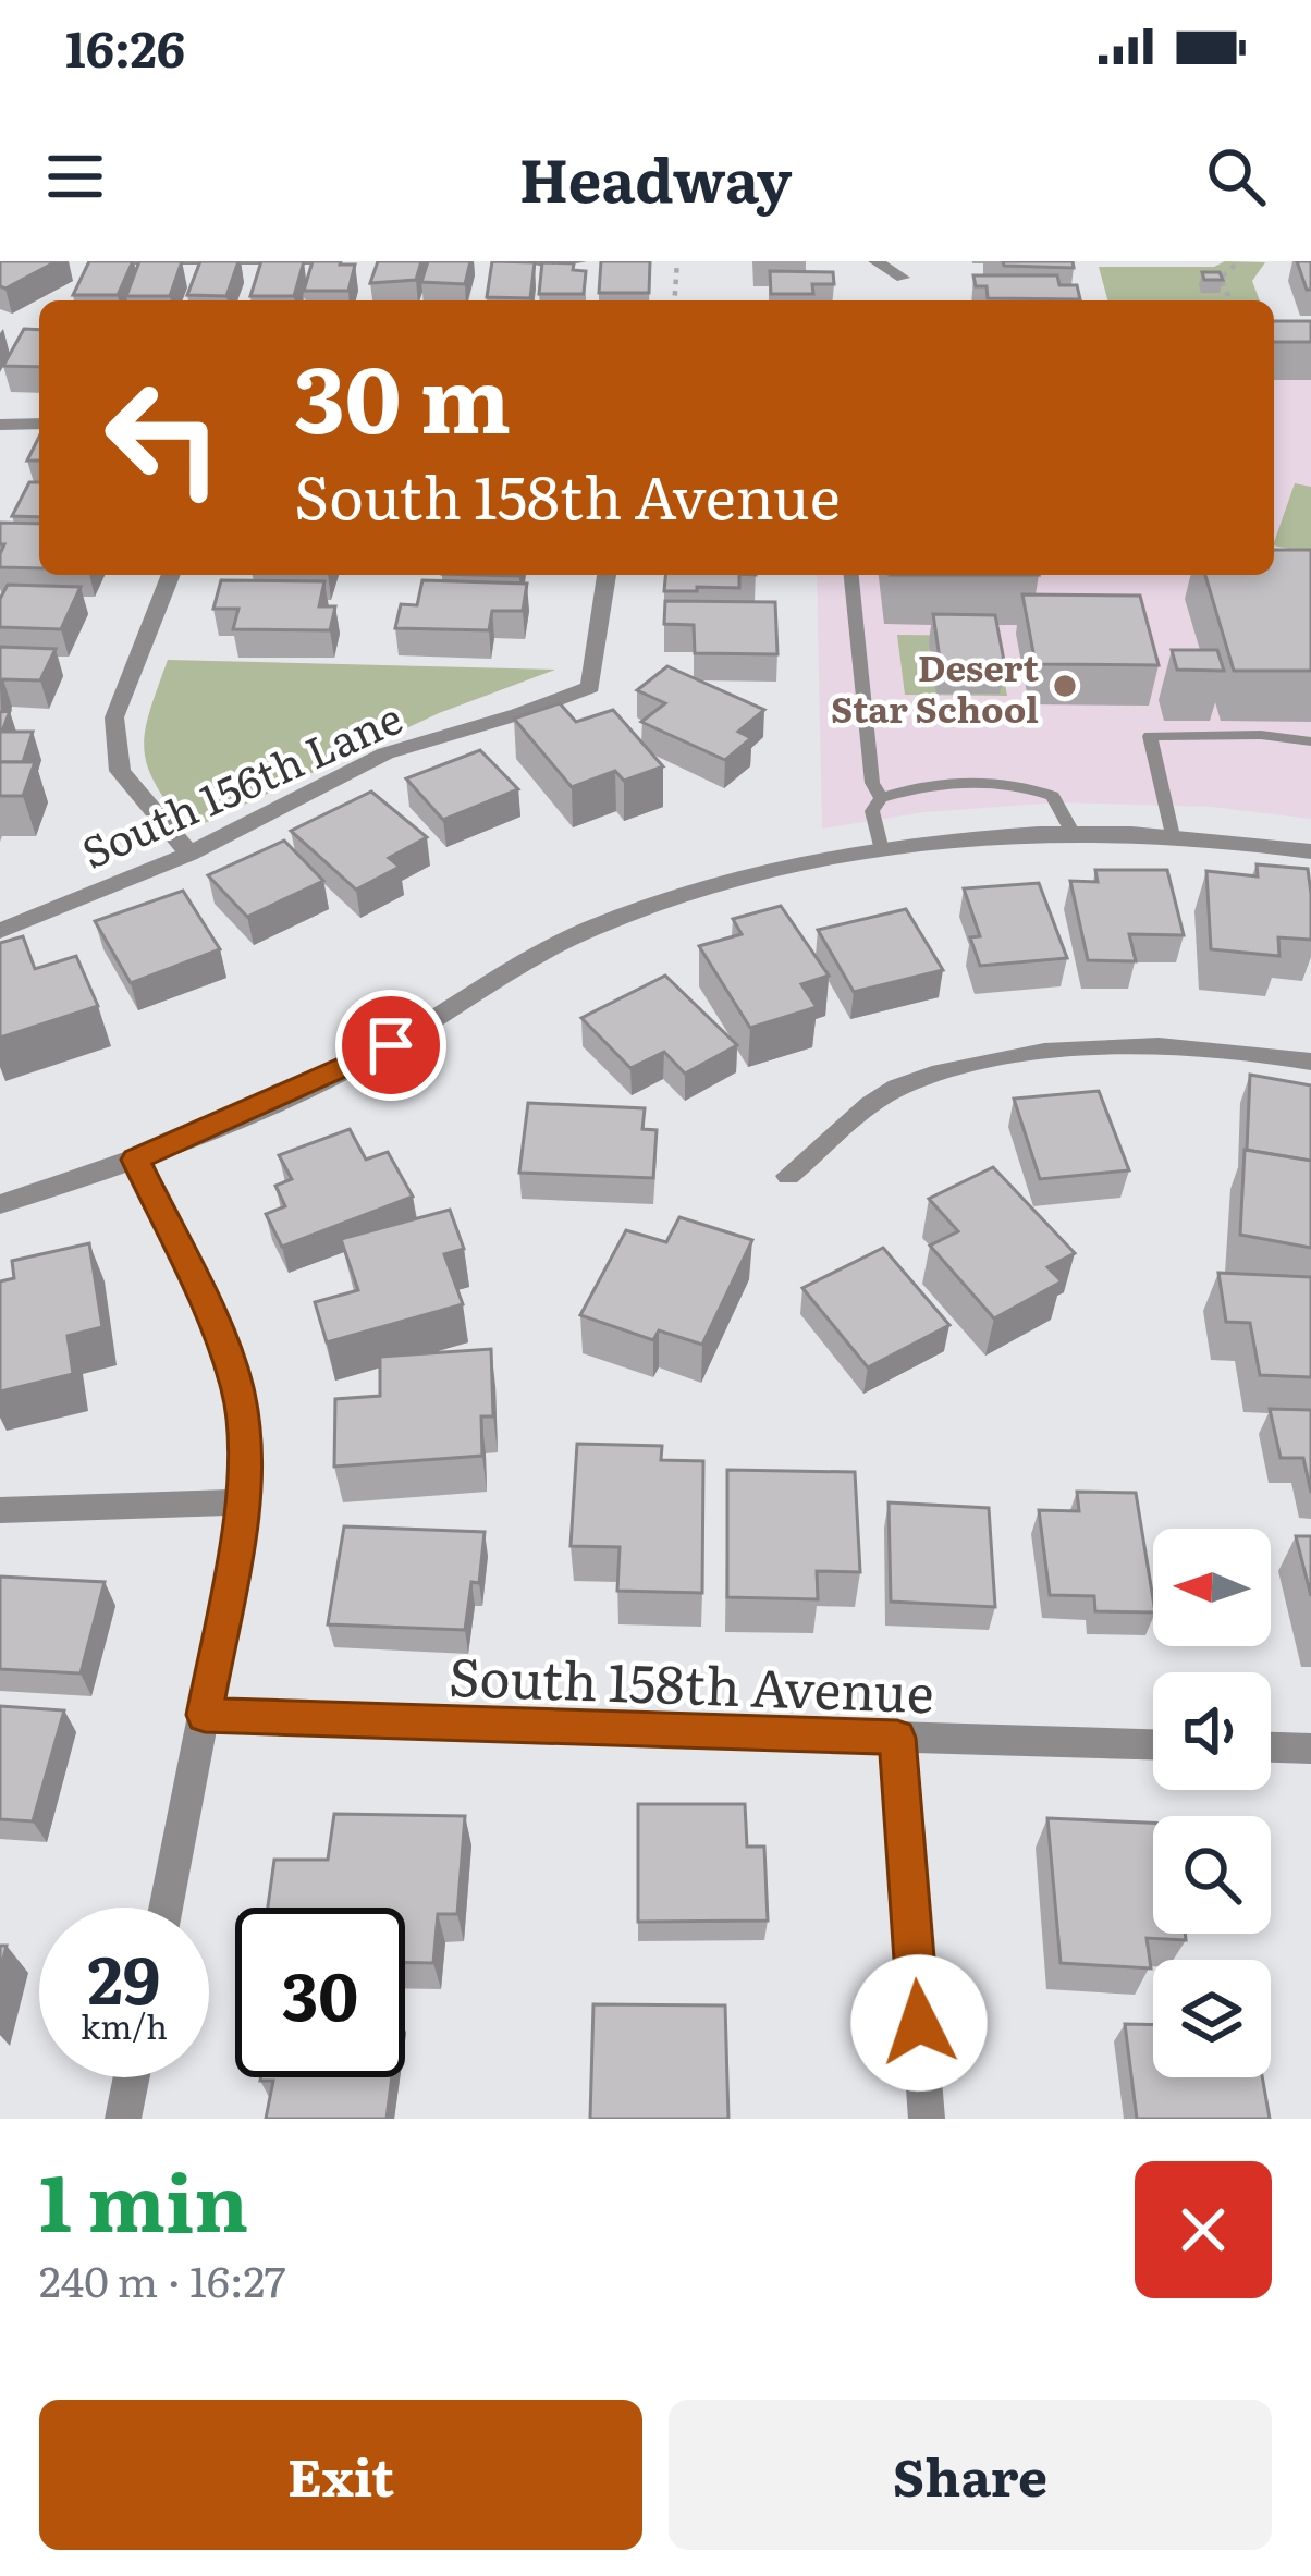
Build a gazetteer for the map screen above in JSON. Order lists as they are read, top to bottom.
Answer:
{
  "streets": {
    "street": ["South 156th Lane", "South 158th Avenue"]
  },
  "places": ["Desert Star School"],
  "north": "left",
  "page": {
    "status": "16:26",
    "header": "Headway",
    "turn": ["30 m", "South 158th Avenue"],
    "speed": "29 km/h",
    "limit": "30",
    "heading": ["1 min", "240 m · 16:27"],
    "buttons": ["Exit", "Share"]
  }
}
